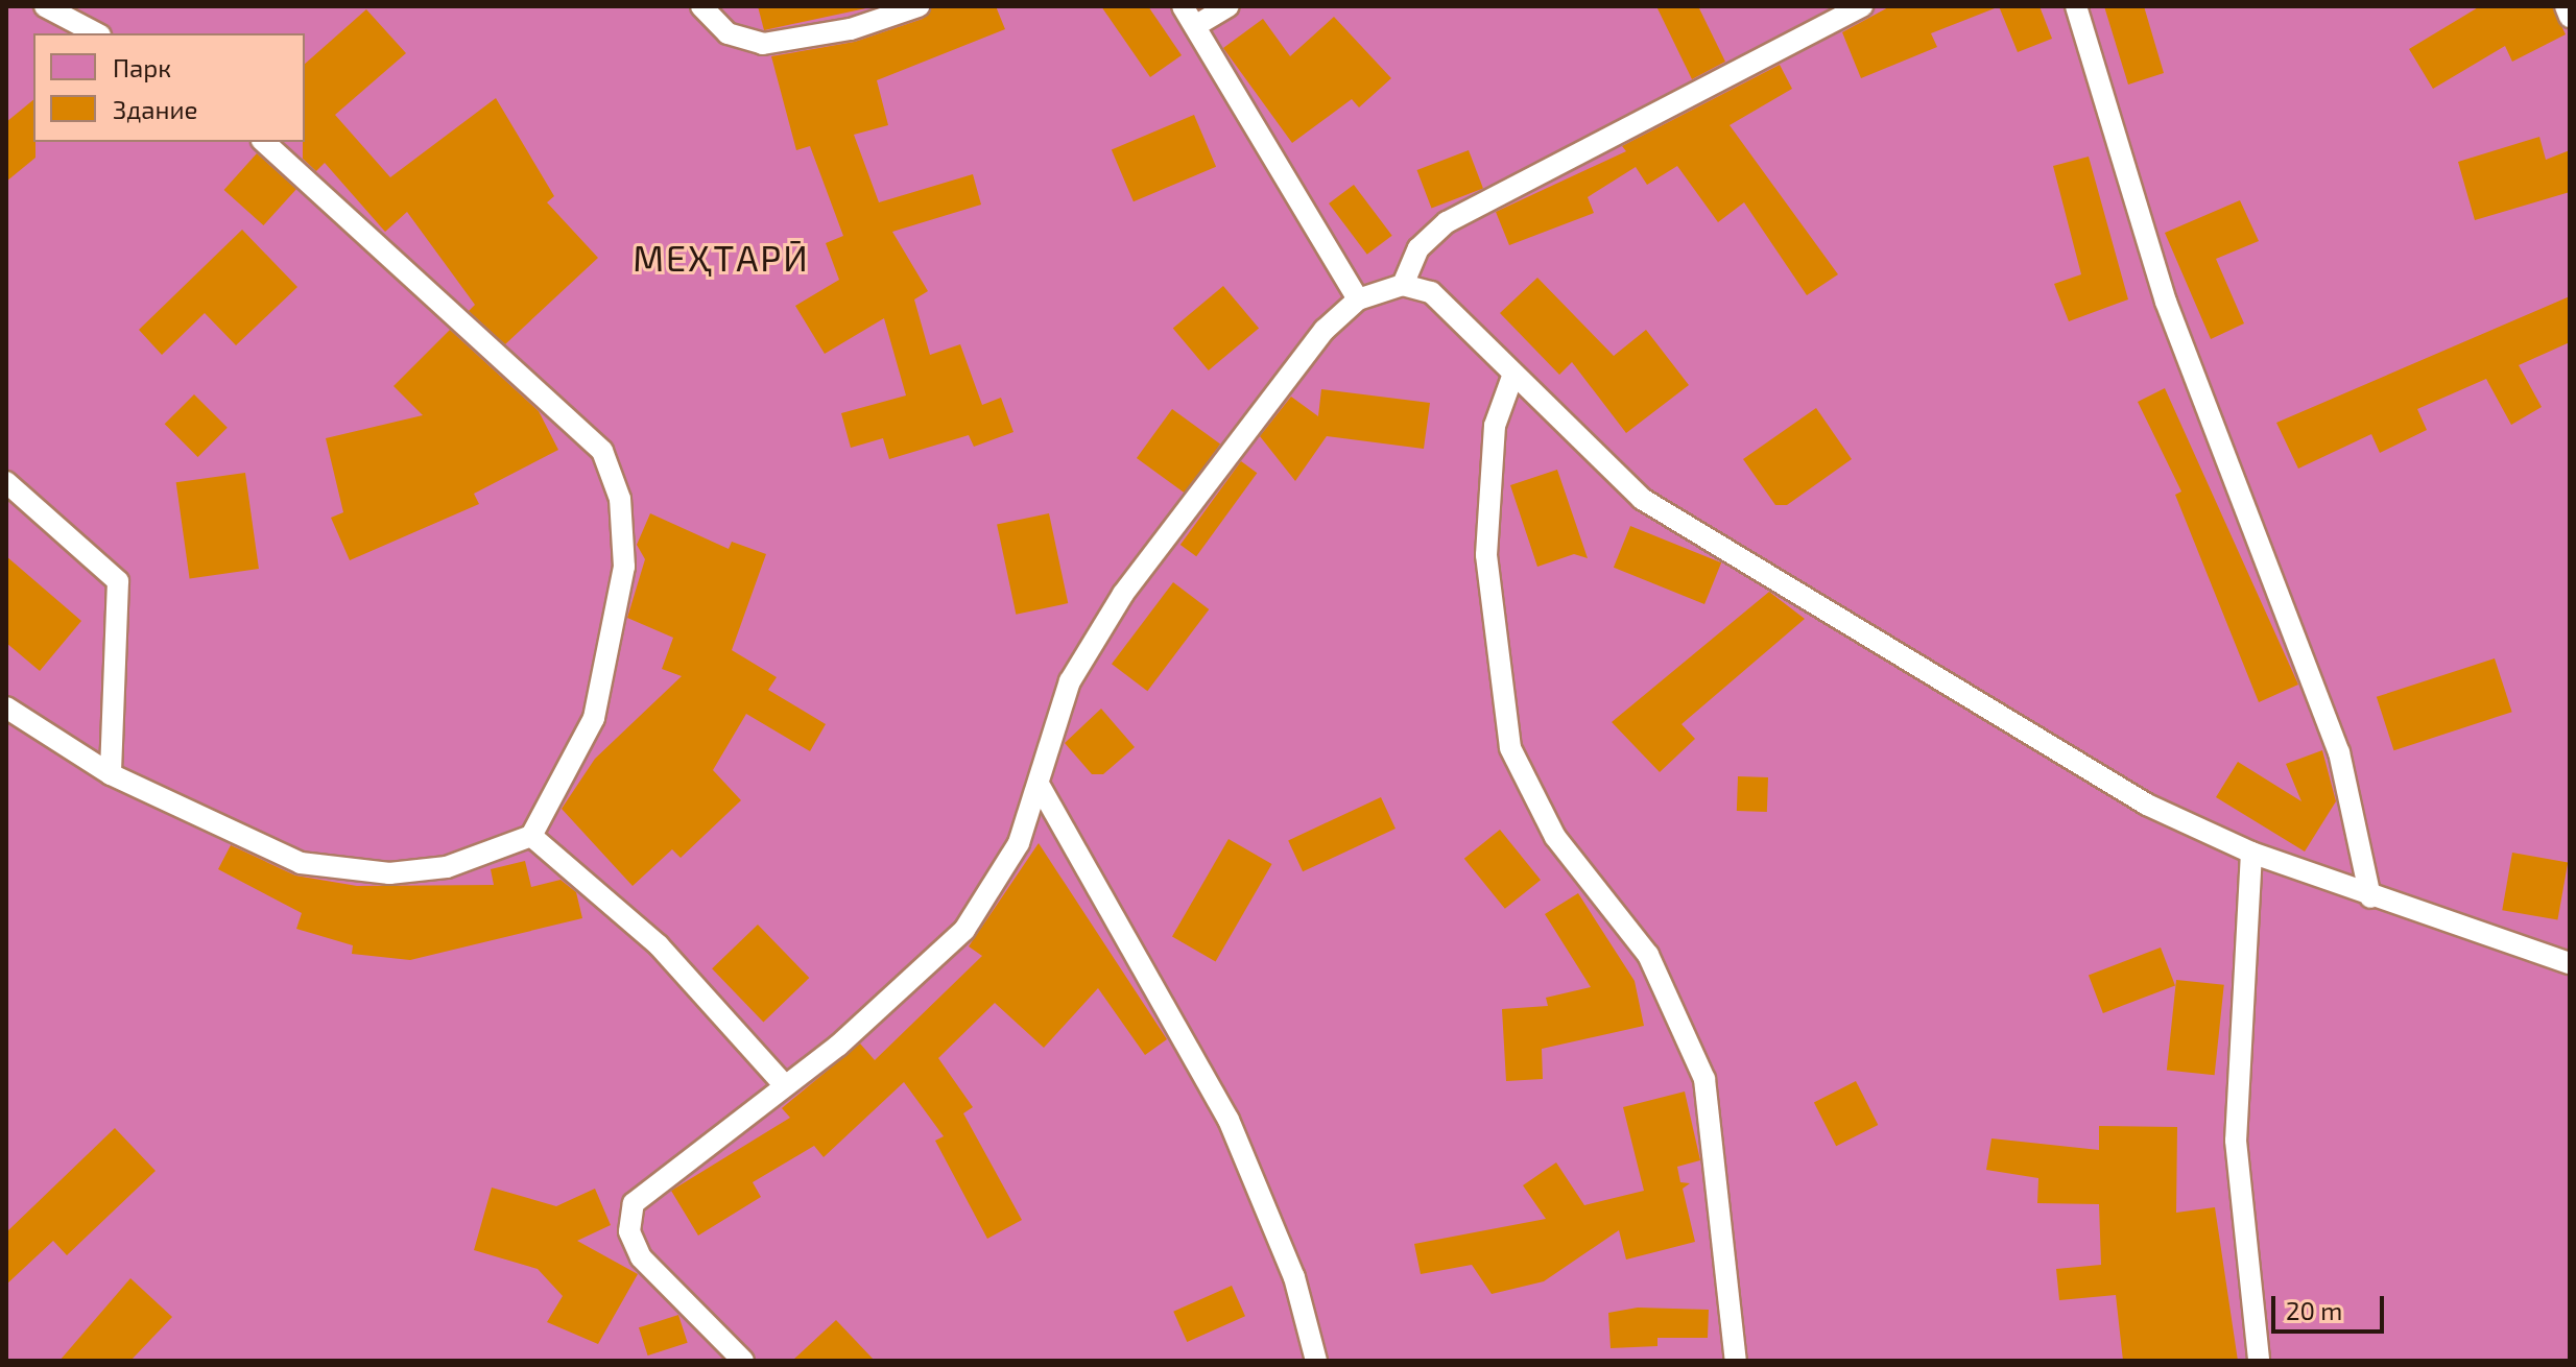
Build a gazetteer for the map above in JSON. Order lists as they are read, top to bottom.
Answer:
{
  "districts": ["МЕҲТАРӢ"],
  "legend": ["Парк", "Здание"],
  "scale_bar": "20 m"
}
